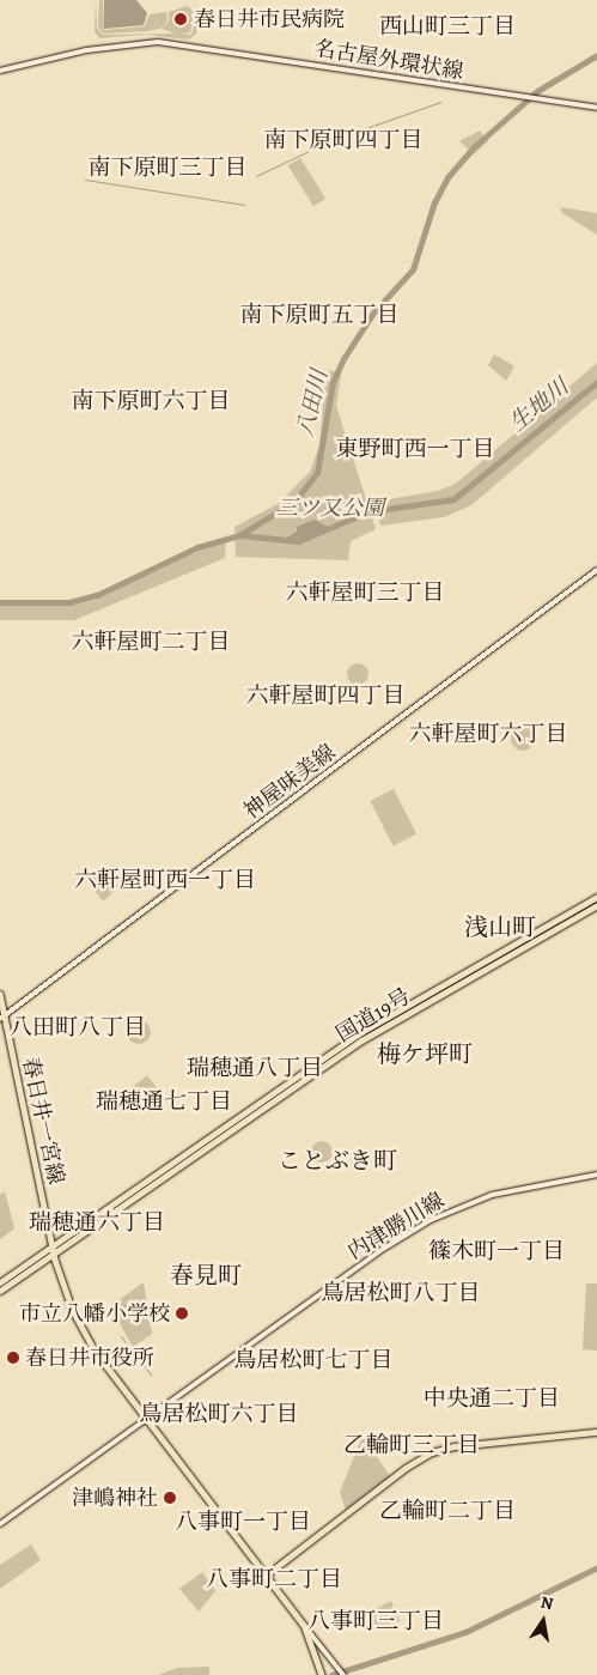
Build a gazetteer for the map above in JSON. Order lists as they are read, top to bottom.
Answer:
{
  "streets": {
    "highway": ["国道19号"],
    "main road": [
      "名古屋外環状線",
      "神屋味美線",
      "春日井一宮線",
      "内津勝川線"
    ]
  },
  "crossings": [
    ["神屋味美線", "春日井一宮線"],
    ["国道19号", "春日井一宮線"],
    ["春日井一宮線", "内津勝川線"]
  ],
  "districts": [
    "西山町三丁目",
    "南下原町四丁目",
    "南下原町三丁目",
    "南下原町五丁目",
    "南下原町六丁目",
    "東野町西一丁目",
    "六軒屋町三丁目",
    "六軒屋町二丁目",
    "六軒屋町四丁目",
    "六軒屋町六丁目",
    "六軒屋町西一丁目",
    "浅山町",
    "八田町八丁目",
    "梅ケ坪町",
    "瑞穂通八丁目",
    "瑞穂通七丁目",
    "ことぶき町",
    "瑞穂通六丁目",
    "篠木町一丁目",
    "春見町",
    "鳥居松町八丁目",
    "鳥居松町七丁目",
    "中央通二丁目",
    "鳥居松町六丁目",
    "乙輪町三丁目",
    "乙輪町二丁目",
    "八事町一丁目",
    "八事町二丁目",
    "八事町三丁目"
  ],
  "water": ["八田川", "生地川"],
  "parks": ["三ツ又公園"],
  "places": [
    "春日井市民病院",
    "市立八幡小学校",
    "春日井市役所",
    "津嶋神社"
  ],
  "north": "top"
}
